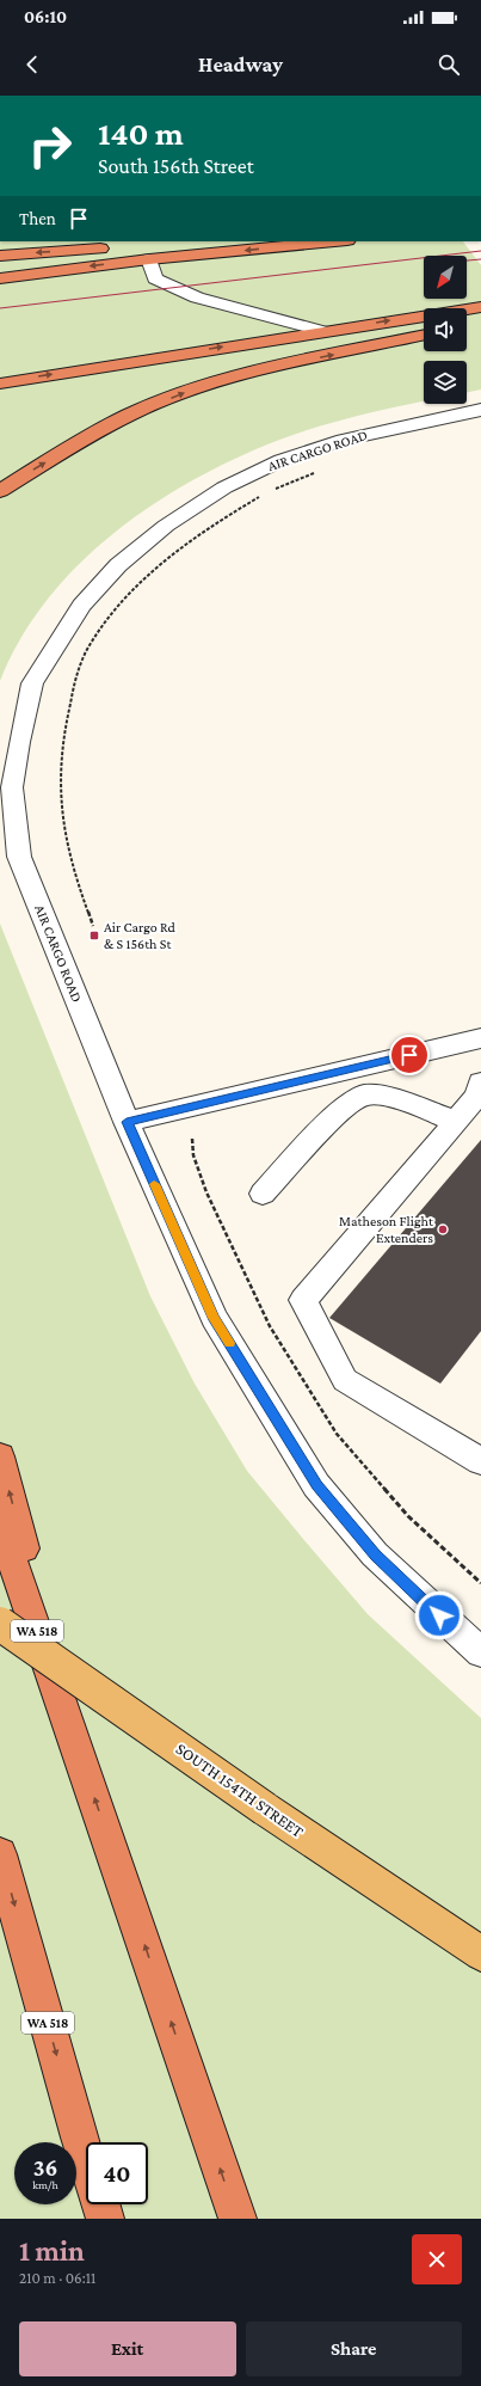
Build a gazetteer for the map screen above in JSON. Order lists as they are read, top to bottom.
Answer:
{
  "streets": {
    "highway": ["WA 518"],
    "main road": ["SOUTH 154TH STREET"],
    "street": ["AIR CARGO ROAD"]
  },
  "places": {
    "transit": ["Air Cargo Rd & S 156th St"],
    "other": ["Matheson Flight Extenders"]
  },
  "north": "bottom left",
  "page": {
    "status": "06:10",
    "header": "Headway",
    "turn": ["140 m", "South 156th Street"],
    "then": "Then",
    "speed": "36 km/h",
    "limit": "40",
    "heading": ["1 min", "210 m · 06:11"],
    "buttons": ["Exit", "Share"]
  }
}
